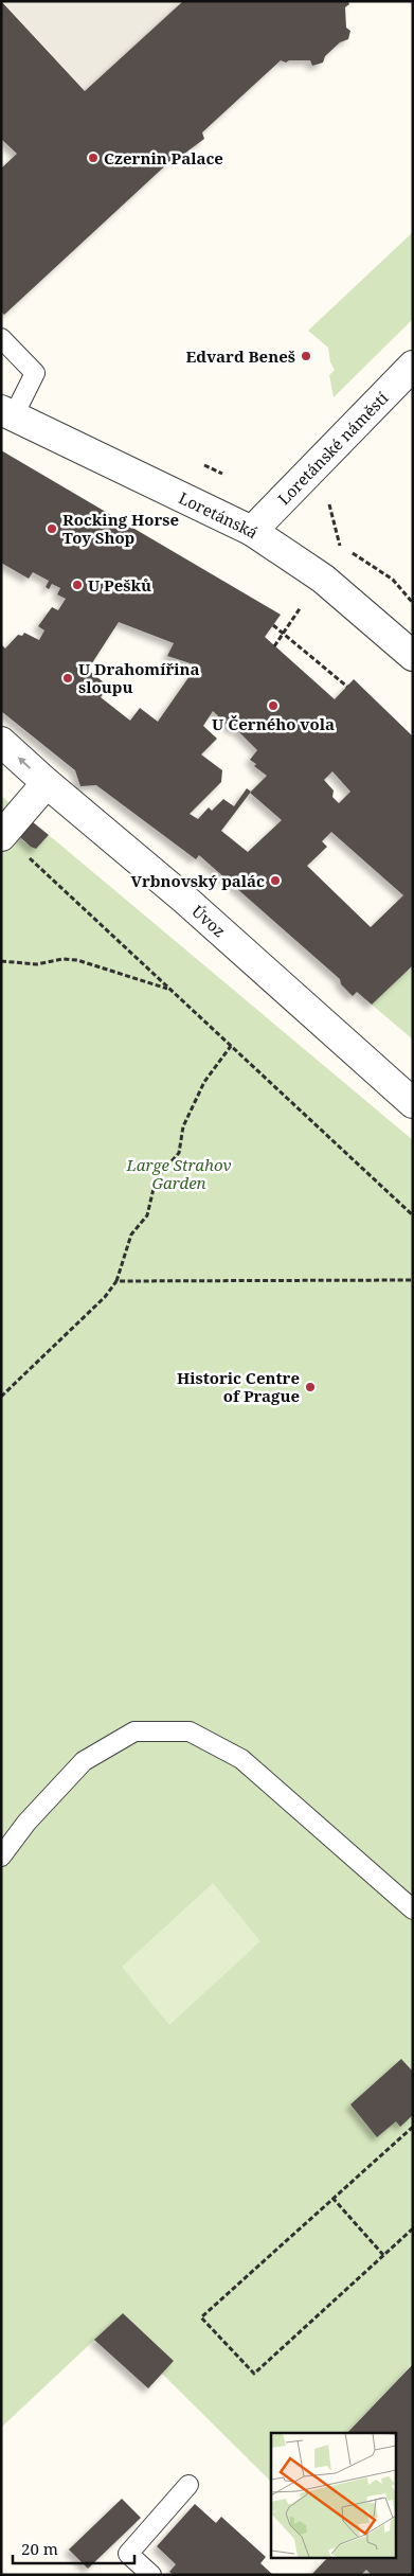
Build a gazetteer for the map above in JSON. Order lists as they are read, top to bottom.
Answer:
{
  "streets": {
    "street": ["Loretánské náměstí", "Loretánská", "Úvoz"]
  },
  "crossings": [
    ["Loretánské náměstí", "Loretánská"]
  ],
  "parks": ["Large Strahov Garden"],
  "places": [
    "Czernin Palace",
    "Edvard Beneš",
    "Rocking Horse Toy Shop",
    "U Pešků",
    "U Drahomířina sloupu",
    "U Černého vola",
    "Vrbnovský palác",
    "Historic Centre of Prague"
  ],
  "scale_bar": "20 m"
}
